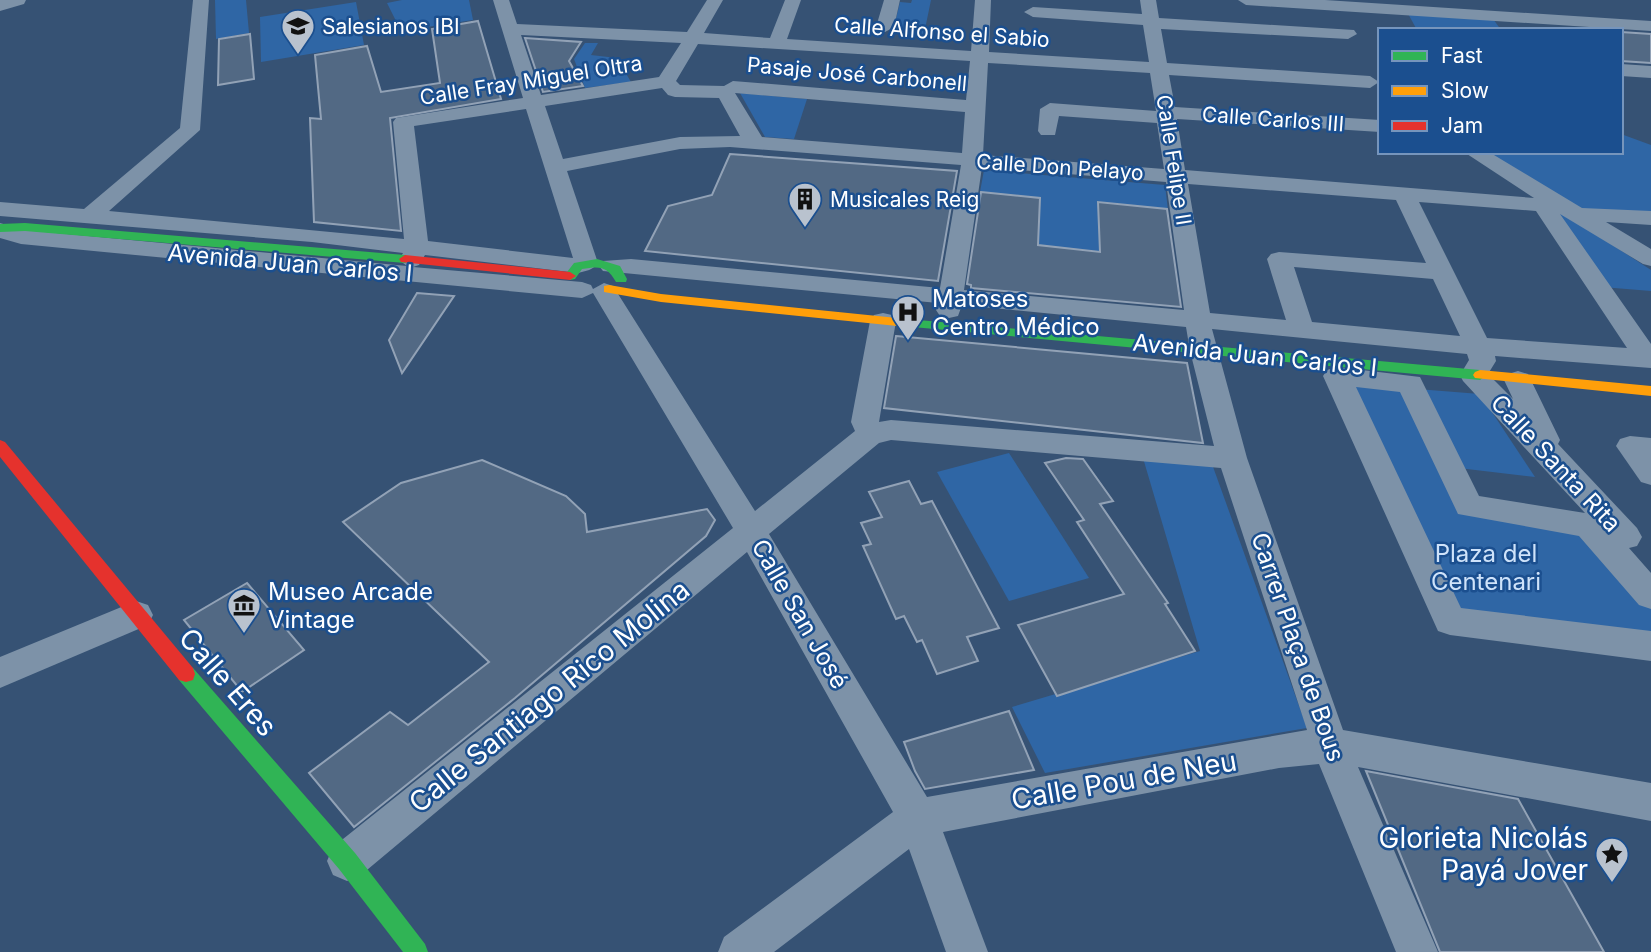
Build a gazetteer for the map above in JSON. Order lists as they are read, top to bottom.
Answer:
{
  "streets": {
    "main road": ["Avenida Juan Carlos I", "Calle Eres"],
    "street": [
      "Calle Alfonso el Sabio",
      "Pasaje José Carbonell",
      "Calle Fray Miguel Oltra",
      "Calle Carlos III",
      "Calle Felipe II",
      "Calle Don Pelayo",
      "Calle Santa Rita",
      "Calle San José",
      "Carrer Plaça de Bous",
      "Calle Santiago Rico Molina",
      "Calle Pou de Neu"
    ]
  },
  "crossings": [
    ["Calle Alfonso el Sabio", "Calle Felipe II"],
    ["Calle Alfonso el Sabio", "Calle San José"],
    ["Pasaje José Carbonell", "Calle Don Pelayo"],
    ["Calle Fray Miguel Oltra", "Avenida Juan Carlos I"],
    ["Calle Fray Miguel Oltra", "Calle San José"],
    ["Calle Carlos III", "Calle Felipe II"],
    ["Calle Felipe II", "Calle Don Pelayo"],
    ["Calle Felipe II", "Avenida Juan Carlos I"],
    ["Calle Felipe II", "Carrer Plaça de Bous"],
    ["Calle Don Pelayo", "Calle Santa Rita"],
    ["Calle Don Pelayo", "Calle San José"],
    ["Avenida Juan Carlos I", "Calle Santa Rita"],
    ["Avenida Juan Carlos I", "Calle San José"],
    ["Avenida Juan Carlos I", "Carrer Plaça de Bous"],
    ["Calle San José", "Calle Santiago Rico Molina"],
    ["Calle San José", "Calle Pou de Neu"],
    ["Carrer Plaça de Bous", "Calle Pou de Neu"],
    ["Calle Eres", "Calle Santiago Rico Molina"]
  ],
  "parks": ["Plaza del Centenari"],
  "places": {
    "school or university": ["Salesianos IBI"],
    "building": ["Musicales Reig"],
    "hospital": ["Matoses Centro Médico"],
    "museum": ["Museo Arcade Vintage"],
    "place": ["Glorieta Nicolás Payá Jover"]
  },
  "legend": ["Fast", "Slow", "Jam"]
}
